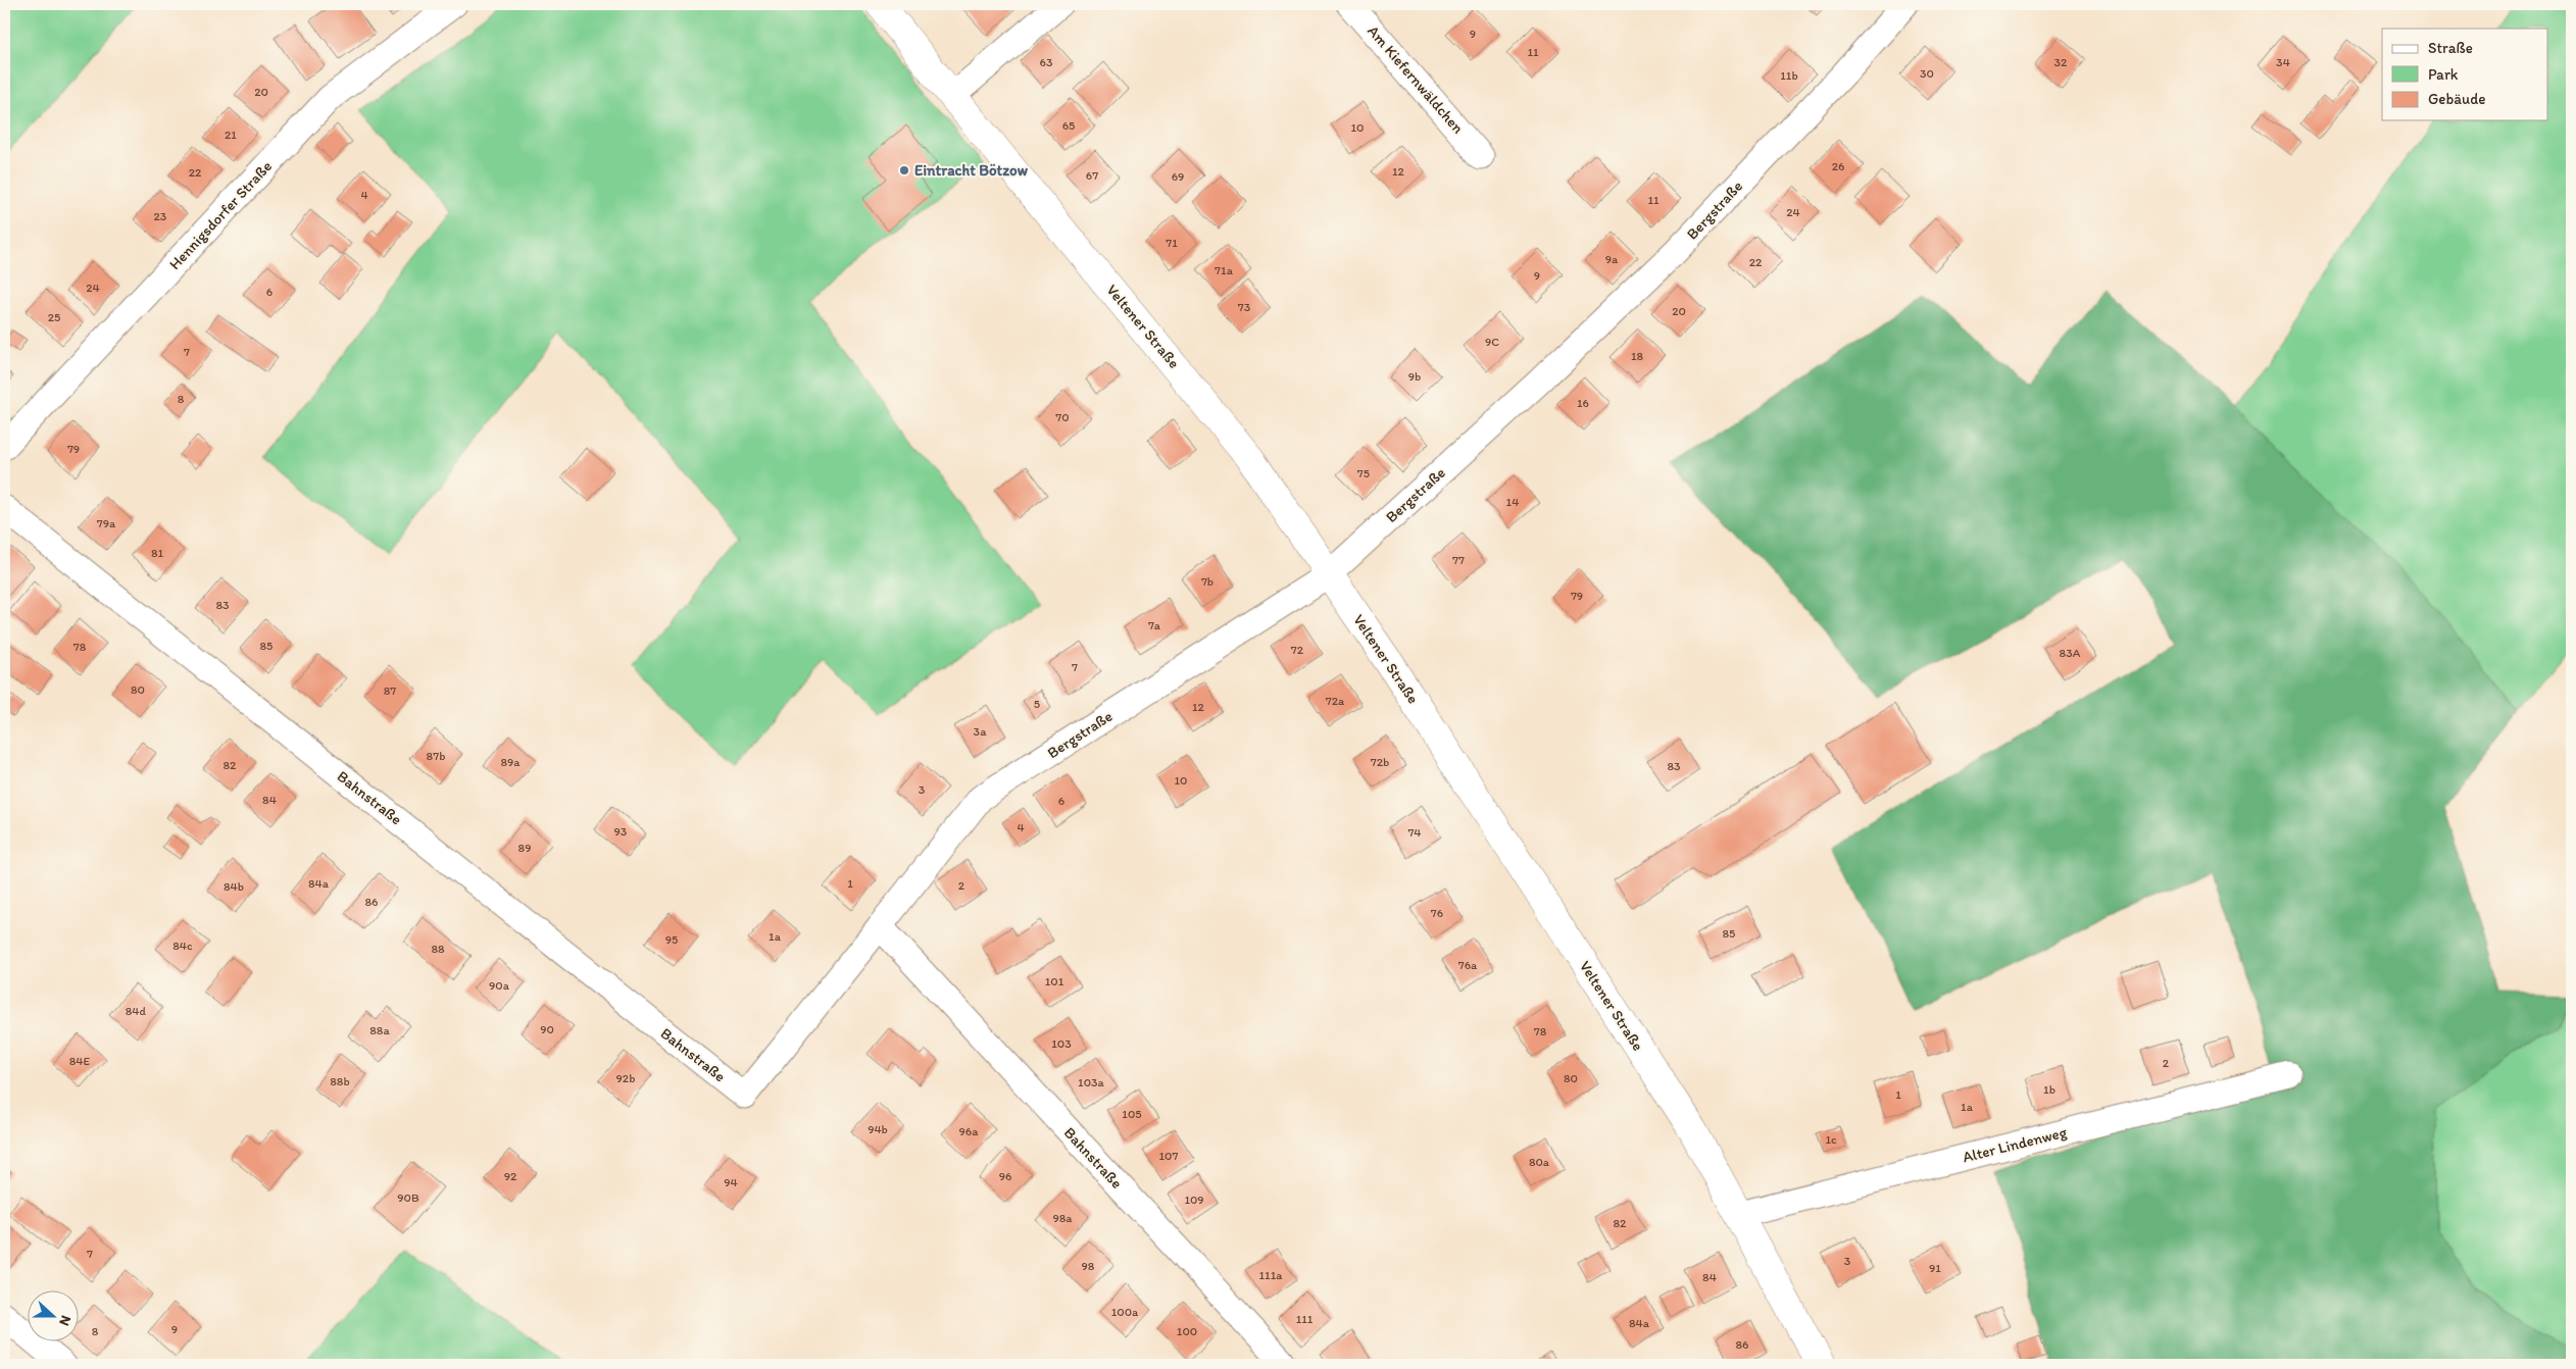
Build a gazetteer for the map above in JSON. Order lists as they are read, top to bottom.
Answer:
{
  "streets": {
    "main road": ["Veltener Straße"],
    "street": [
      "Am Kiefernwäldchen",
      "Bergstraße",
      "Hennigsdorfer Straße",
      "Bahnstraße",
      "Alter Lindenweg"
    ]
  },
  "crossings": [
    ["Bergstraße", "Veltener Straße"],
    ["Bergstraße", "Bahnstraße"],
    ["Veltener Straße", "Alter Lindenweg"]
  ],
  "places": ["Eintracht Bötzow"],
  "house_numbers": [
    "9",
    "11",
    "63",
    "32",
    "34",
    "30",
    "11b",
    "20",
    "65",
    "10",
    "21",
    "26",
    "12",
    "22",
    "67",
    "69",
    "4",
    "11",
    "24",
    "23",
    "71",
    "9a",
    "22",
    "71a",
    "9",
    "24",
    "6",
    "73",
    "20",
    "25",
    "9C",
    "7",
    "18",
    "9b",
    "8",
    "16",
    "70",
    "79",
    "75",
    "14",
    "79a",
    "81",
    "77",
    "7b",
    "79",
    "83",
    "7a",
    "85",
    "78",
    "72",
    "83A",
    "7",
    "80",
    "87",
    "72a",
    "5",
    "12",
    "3a",
    "87b",
    "89a",
    "72b",
    "82",
    "83",
    "10",
    "3",
    "84",
    "6",
    "4",
    "93",
    "74",
    "89",
    "84a",
    "1",
    "2",
    "84b",
    "86",
    "76",
    "85",
    "1a",
    "95",
    "84c",
    "88",
    "76a",
    "101",
    "90a",
    "84d",
    "90",
    "88a",
    "78",
    "103",
    "84E",
    "2",
    "92b",
    "80",
    "88b",
    "103a",
    "1b",
    "1",
    "1a",
    "105",
    "94b",
    "96a",
    "1c",
    "107",
    "80a",
    "92",
    "96",
    "94",
    "90B",
    "109",
    "98a",
    "82",
    "7",
    "3",
    "98",
    "91",
    "111a",
    "84",
    "100a",
    "111",
    "84a",
    "9",
    "8",
    "100",
    "86"
  ],
  "legend": ["Straße", "Park", "Gebäude"],
  "north": "right"
}
